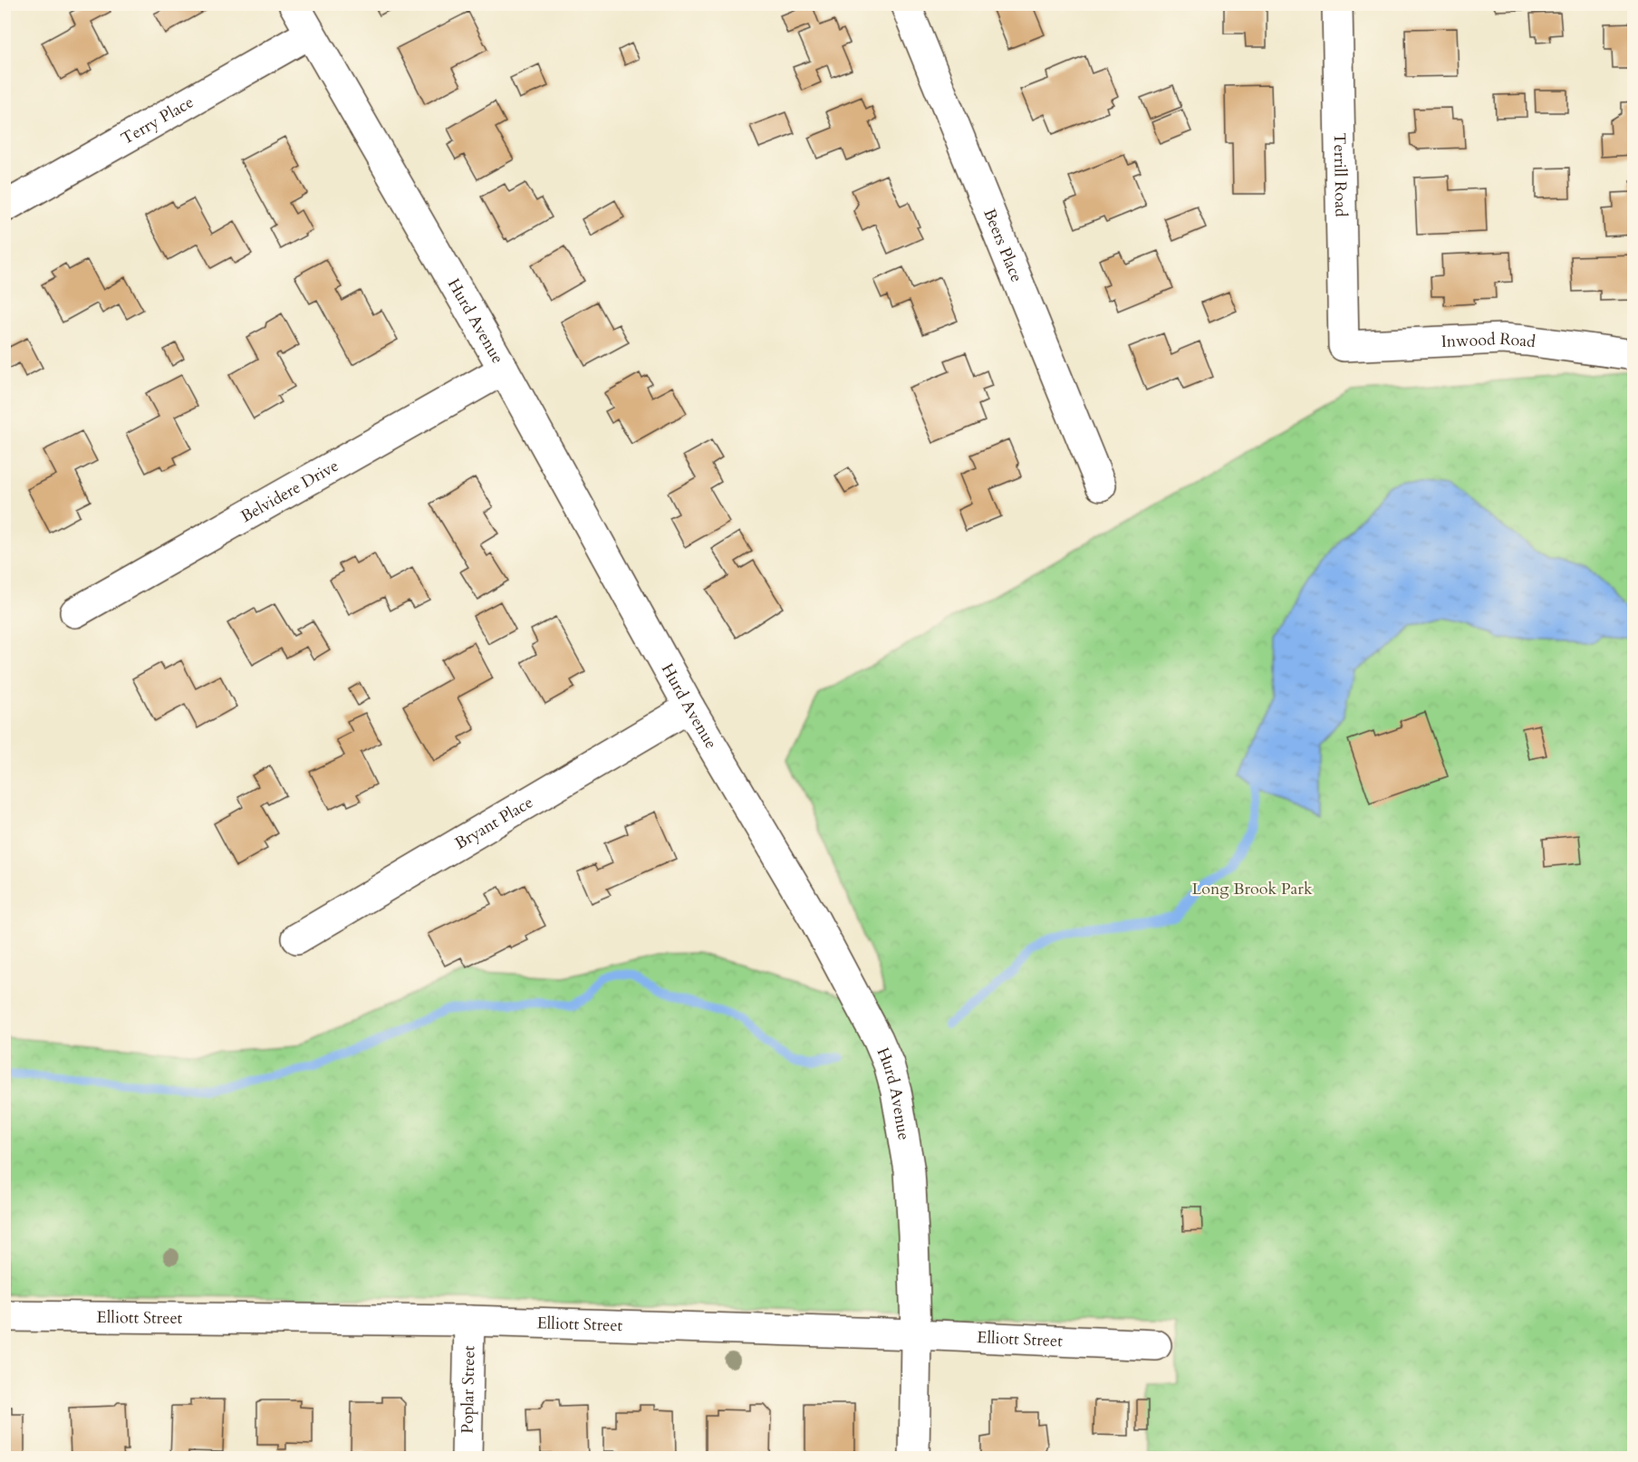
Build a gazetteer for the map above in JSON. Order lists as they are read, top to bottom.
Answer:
{
  "streets": {
    "street": [
      "Terry Place",
      "Terrill Road",
      "Beers Place",
      "Hurd Avenue",
      "Inwood Road",
      "Belvidere Drive",
      "Bryant Place",
      "Elliott Street",
      "Poplar Street"
    ]
  },
  "crossings": [
    ["Terry Place", "Hurd Avenue"],
    ["Terrill Road", "Inwood Road"],
    ["Hurd Avenue", "Belvidere Drive"],
    ["Hurd Avenue", "Bryant Place"],
    ["Hurd Avenue", "Elliott Street"],
    ["Elliott Street", "Poplar Street"]
  ],
  "parks": ["Long Brook Park"]
}
